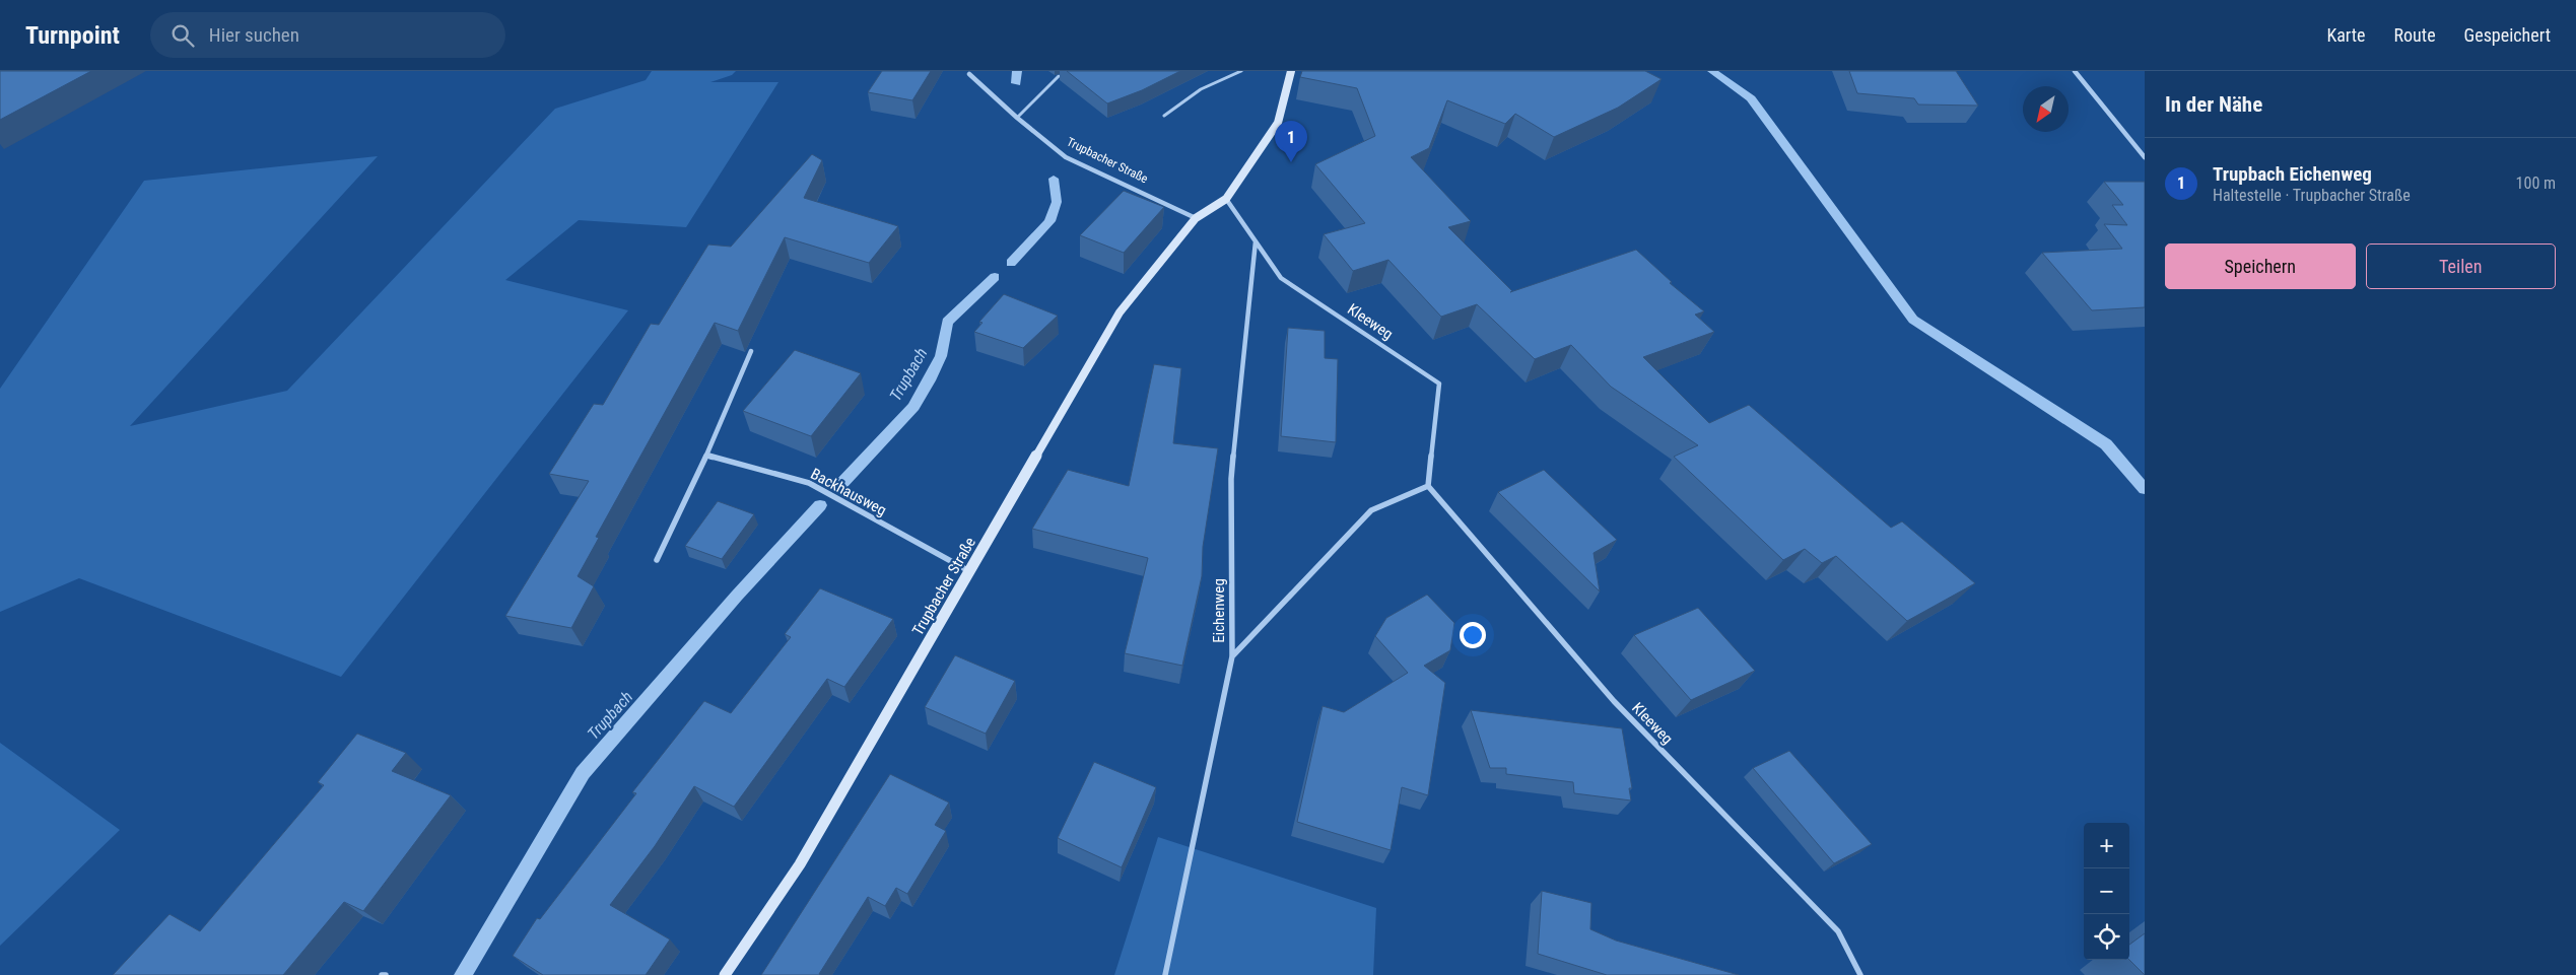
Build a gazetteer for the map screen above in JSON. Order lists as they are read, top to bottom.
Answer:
{
  "streets": {
    "street": [
      "Trupbacher Straße",
      "Kleeweg",
      "Backhausweg",
      "Eichenweg"
    ]
  },
  "crossings": [
    ["Trupbacher Straße", "Kleeweg"],
    ["Trupbacher Straße", "Backhausweg"],
    ["Kleeweg", "Eichenweg"]
  ],
  "water": ["Trupbach"],
  "north": "bottom left",
  "page": {
    "header": "Turnpoint",
    "search": "Hier suchen",
    "nav": ["Karte", "Route", "Gespeichert"],
    "heading": "In der Nähe",
    "pins": "1",
    "list": [
      {
        "mark": "1",
        "name": "Trupbach Eichenweg",
        "note": "Haltestelle · Trupbacher Straße",
        "value": "100 m"
      }
    ],
    "buttons": ["Speichern", "Teilen"],
    "map_buttons": ["+", "−"]
  }
}
